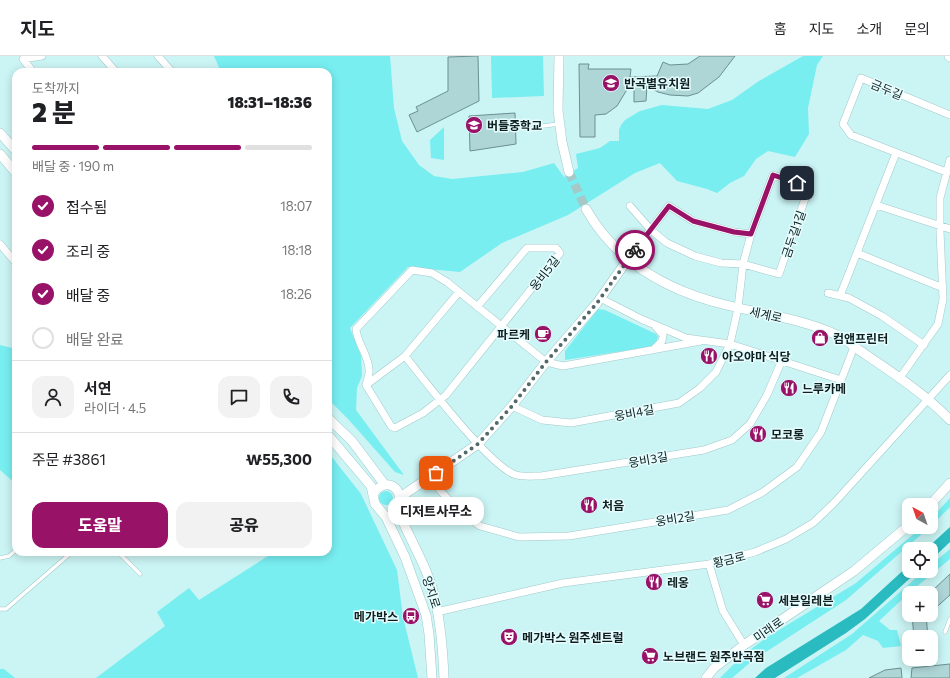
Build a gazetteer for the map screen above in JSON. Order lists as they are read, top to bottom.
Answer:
{
  "streets": {
    "street": [
      "금두길",
      "금두길1길",
      "웅비5길",
      "세계로",
      "웅비4길",
      "웅비3길",
      "웅비2길",
      "황금로",
      "양지로",
      "미래로"
    ]
  },
  "crossings": [
    ["금두길1길", "세계로"],
    ["금두길1길", "웅비4길"],
    ["세계로", "웅비4길"],
    ["세계로", "웅비2길"],
    ["세계로", "황금로"]
  ],
  "places": {
    "school or university": ["반곡별유치원", "버들중학교"],
    "cafe": ["파르케"],
    "shop": ["컴앤프린터"],
    "restaurant": [
      "아오야마 식당",
      "느루카메",
      "모코롱",
      "처음",
      "레옹"
    ],
    "other": ["디저트사무소"],
    "supermarket": ["세븐일레븐", "노브랜드 원주반곡점"],
    "bus stop": ["메가박스"],
    "theatre": ["메가박스 원주센트럴"]
  },
  "north": "top left",
  "page": {
    "header": "지도",
    "nav": [
      "홈",
      "지도",
      "소개",
      "문의"
    ],
    "heading": ["2 분", "도착까지", "18:31–18:36"],
    "panel": [
      "서연",
      "라이더 · 4.5",
      "주문 #3861",
      "₩55,300"
    ],
    "bar": "배달 중 · 190 m",
    "list": [
      ["접수됨", "18:07"],
      ["조리 중", "18:18"],
      ["배달 중", "18:26"],
      "배달 완료"
    ],
    "buttons": ["도움말", "공유"],
    "bubble": "디저트사무소",
    "map_buttons": ["+", "−"]
  }
}
